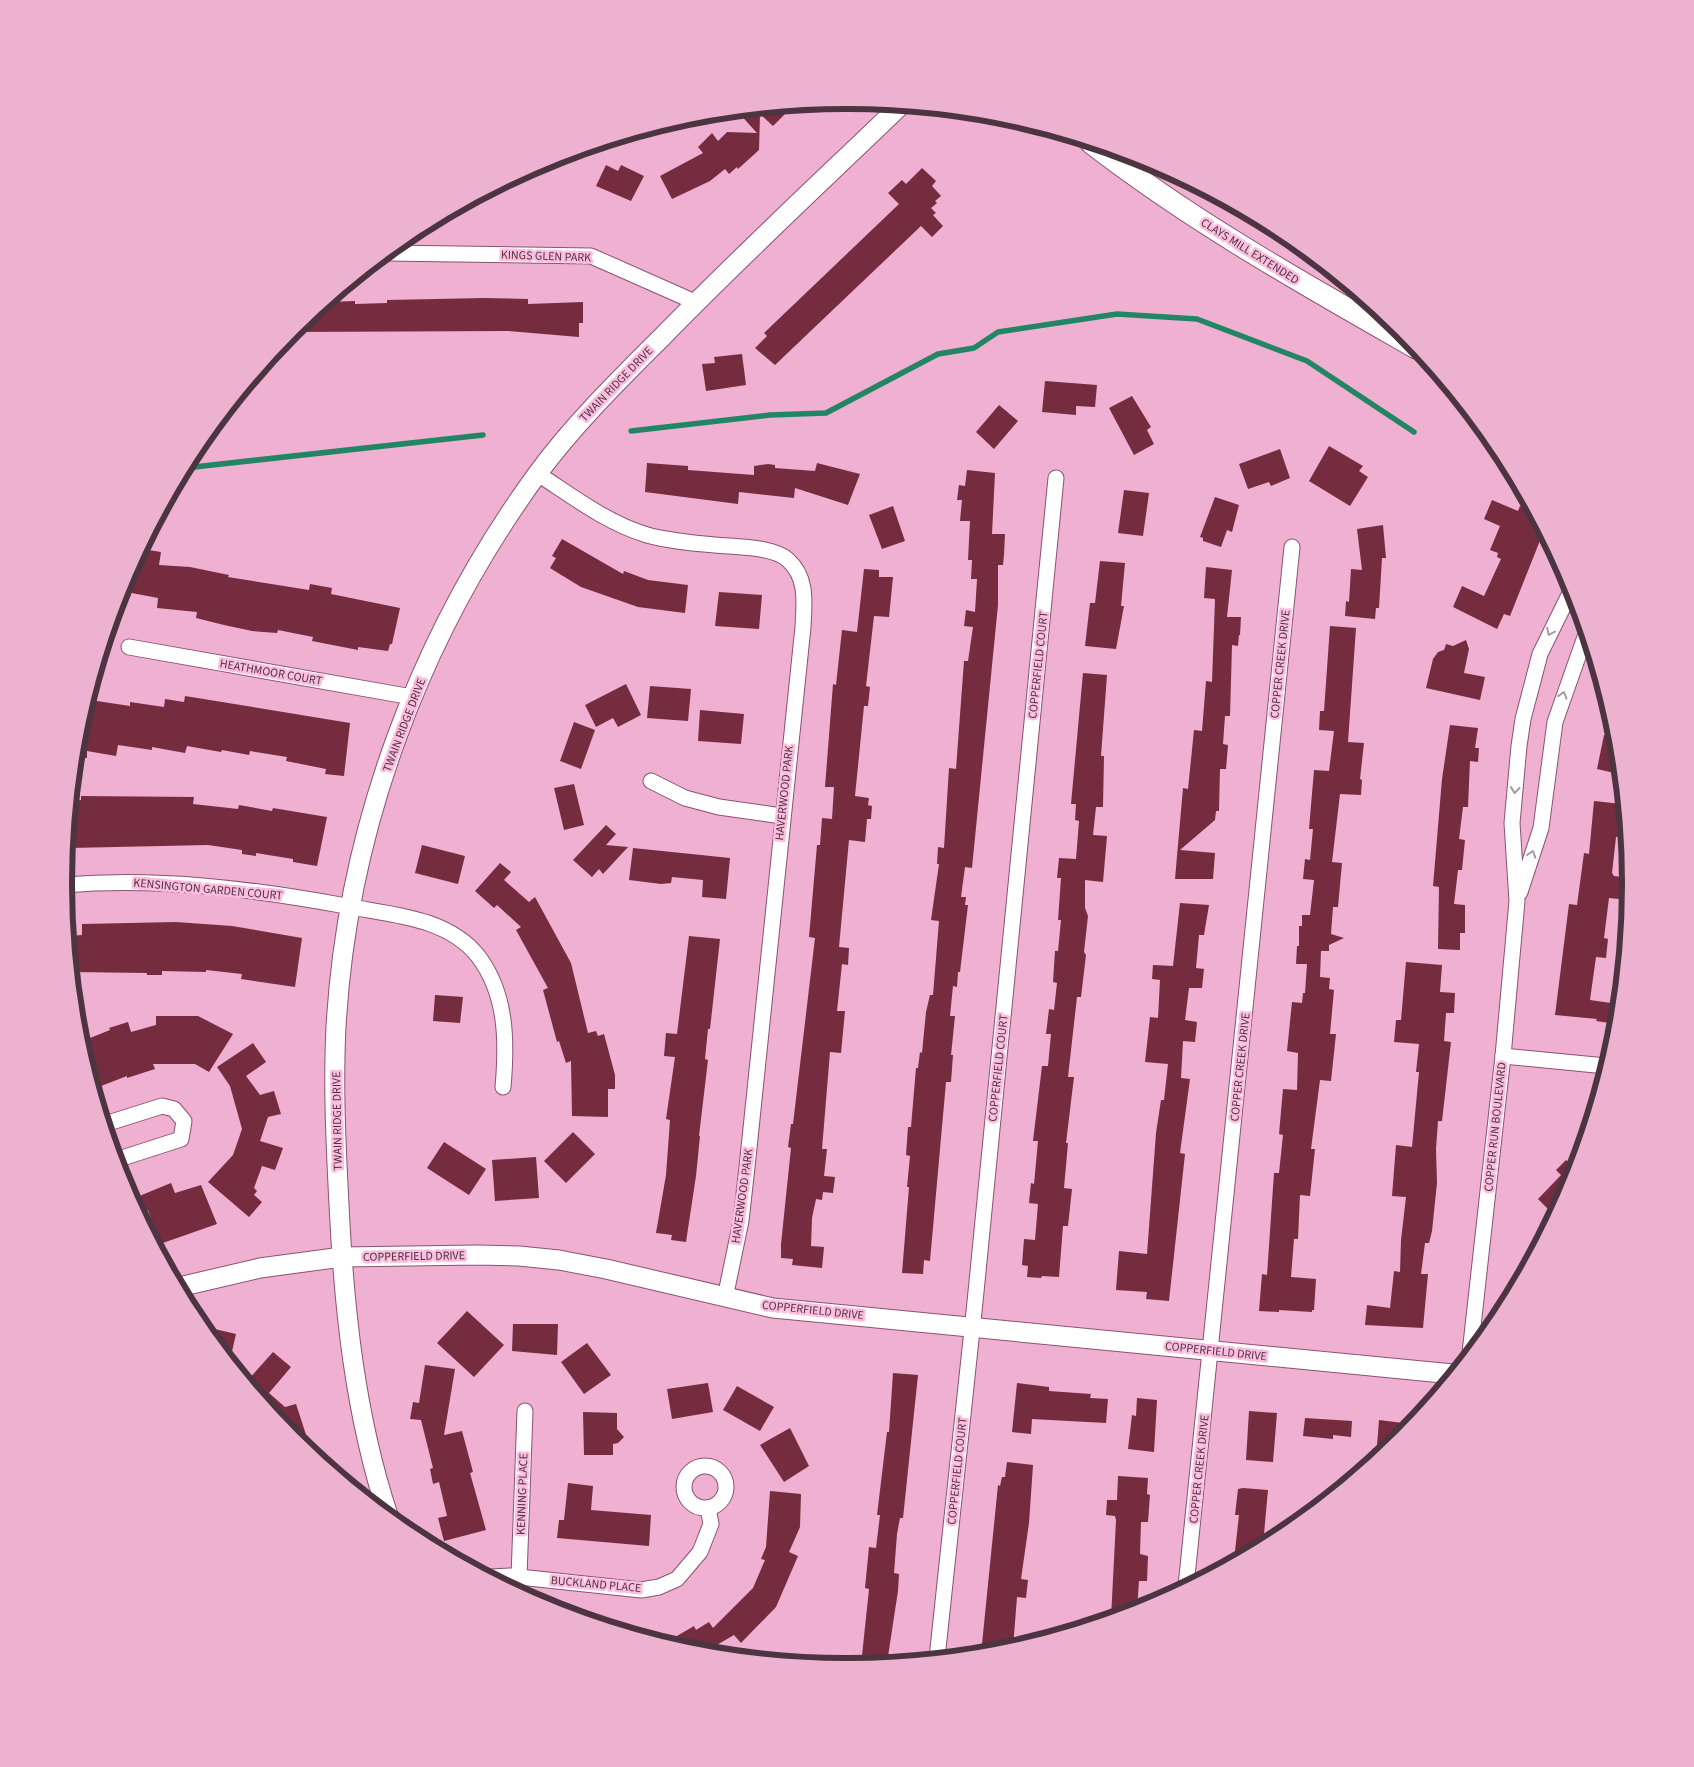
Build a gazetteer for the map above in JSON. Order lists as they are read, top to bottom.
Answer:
{
  "streets": {
    "main road": ["CLAYS MILL EXTENDED"],
    "street": [
      "KINGS GLEN PARK",
      "TWAIN RIDGE DRIVE",
      "COPPER CREEK DRIVE",
      "COPPERFIELD COURT",
      "HEATHMOOR COURT",
      "HAVERWOOD PARK",
      "KENSINGTON GARDEN COURT",
      "COPPER RUN BOULEVARD",
      "COPPERFIELD DRIVE",
      "KENNING PLACE",
      "BUCKLAND PLACE"
    ]
  },
  "crossings": [
    ["KINGS GLEN PARK", "TWAIN RIDGE DRIVE"],
    ["TWAIN RIDGE DRIVE", "HEATHMOOR COURT"],
    ["TWAIN RIDGE DRIVE", "HAVERWOOD PARK"],
    ["TWAIN RIDGE DRIVE", "KENSINGTON GARDEN COURT"],
    ["TWAIN RIDGE DRIVE", "COPPERFIELD DRIVE"],
    ["COPPER CREEK DRIVE", "COPPERFIELD DRIVE"],
    ["COPPERFIELD COURT", "COPPERFIELD DRIVE"],
    ["HAVERWOOD PARK", "COPPERFIELD DRIVE"],
    ["KENNING PLACE", "BUCKLAND PLACE"]
  ]
}
